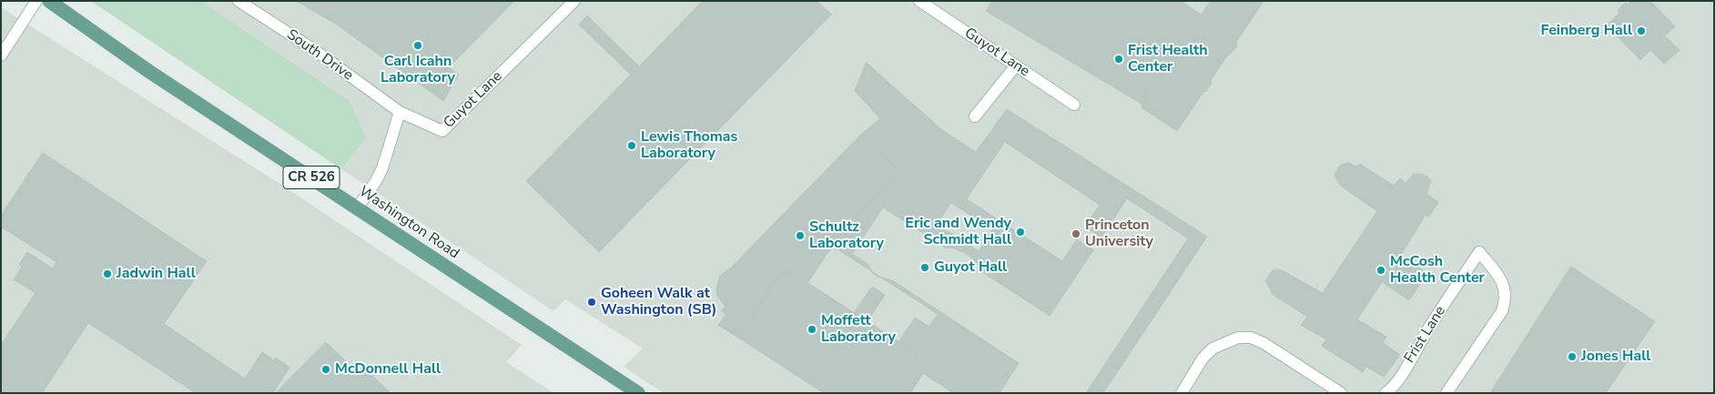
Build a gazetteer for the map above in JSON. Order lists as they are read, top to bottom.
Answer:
{
  "streets": {
    "main road": ["CR 526", "Washington Road"],
    "lane": ["Guyot Lane", "South Drive", "Frist Lane"]
  },
  "crossings": [
    ["Guyot Lane", "South Drive"]
  ],
  "places": [
    "Feinberg Hall",
    "Carl Icahn Laboratory",
    "Frist Health Center",
    "Lewis Thomas Laboratory",
    "Eric and Wendy Schmidt Hall",
    "Princeton University",
    "Schultz Laboratory",
    "Guyot Hall",
    "McCosh Health Center",
    "Jadwin Hall",
    "Goheen Walk at Washington (SB)",
    "Moffett Laboratory",
    "Jones Hall",
    "McDonnell Hall"
  ]
}
